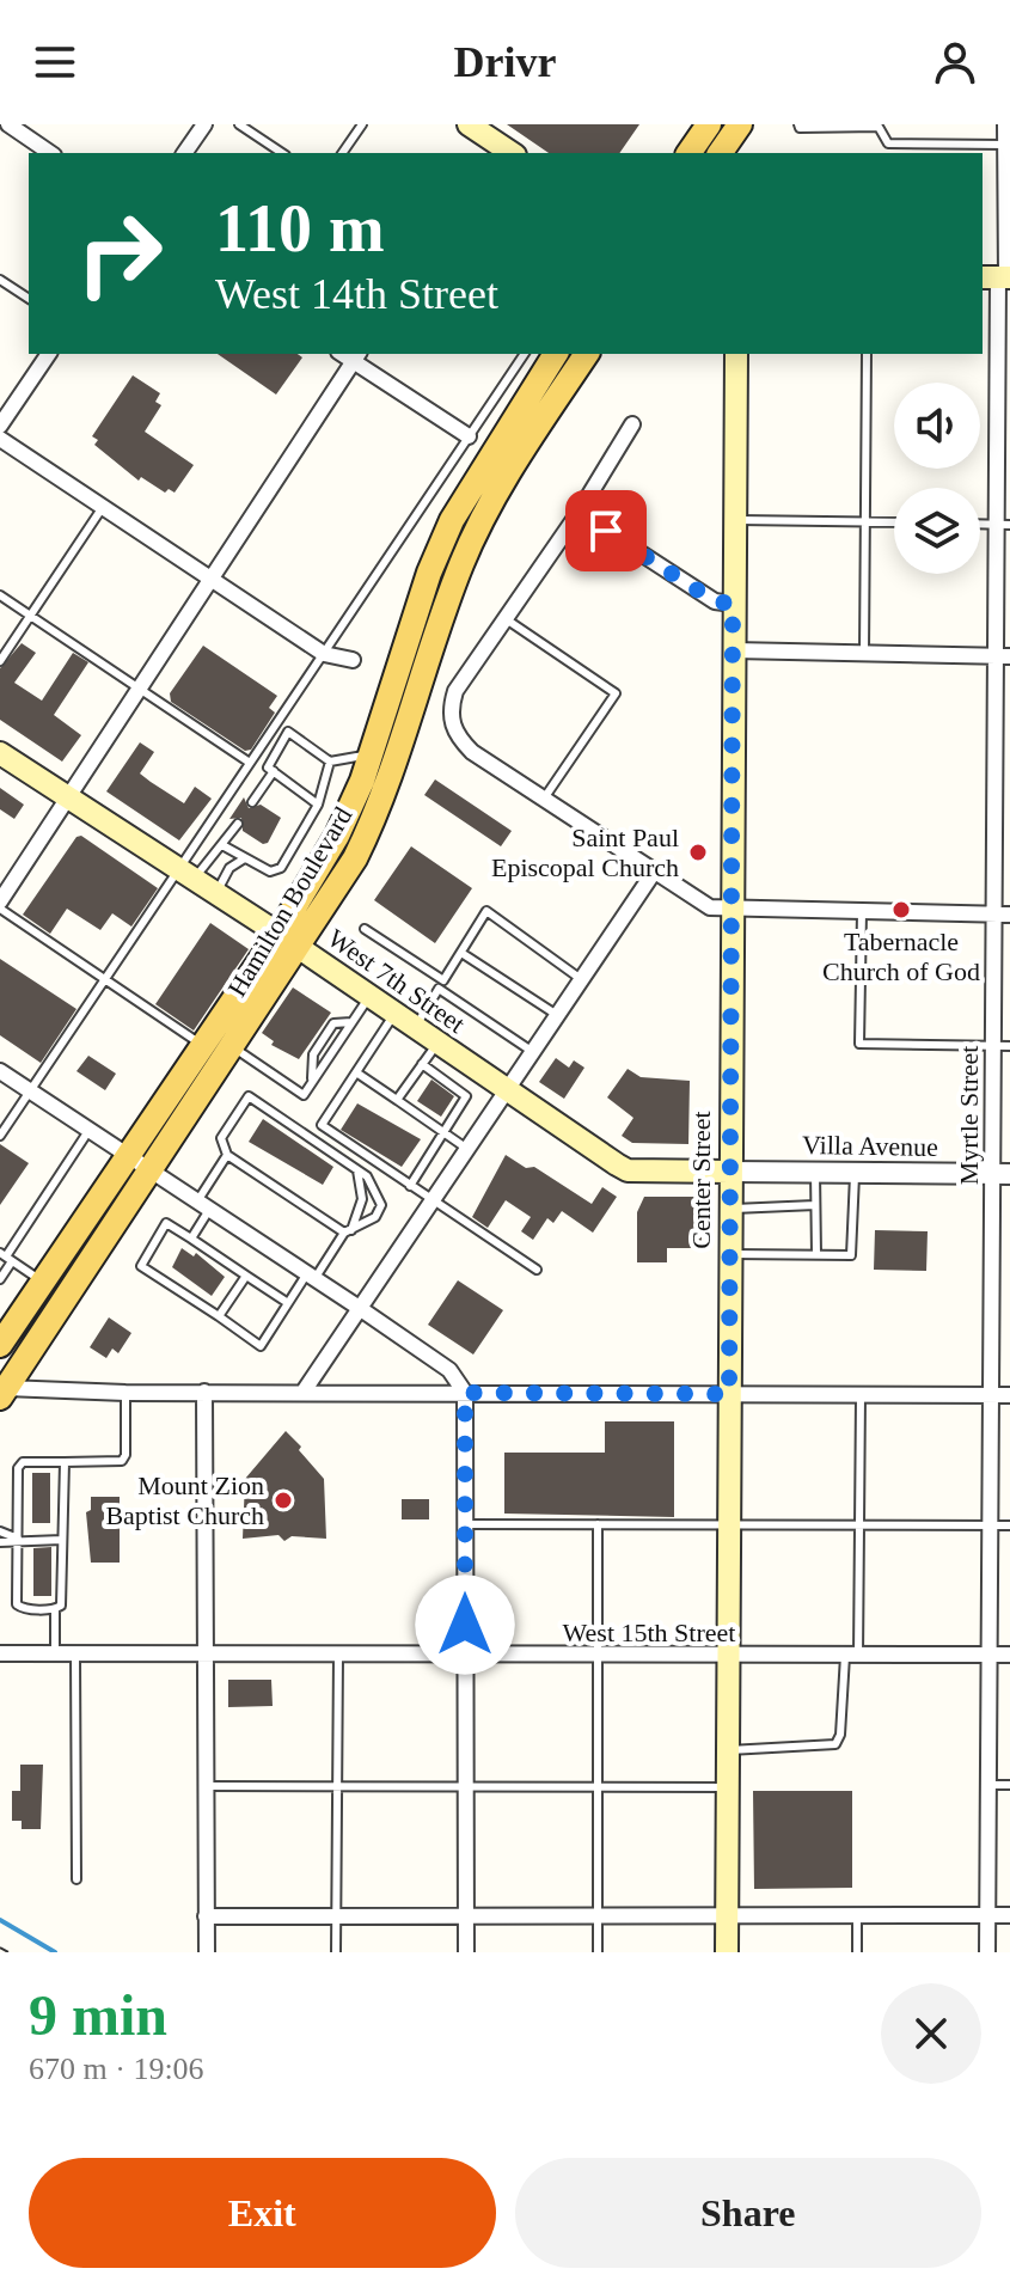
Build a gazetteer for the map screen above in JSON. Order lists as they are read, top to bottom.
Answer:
{
  "streets": {
    "main road": ["Hamilton Boulevard", "West 7th Street", "Center Street"],
    "street": ["Myrtle Street", "Villa Avenue", "West 15th Street"]
  },
  "crossings": [
    ["Hamilton Boulevard", "West 7th Street"],
    ["West 7th Street", "Villa Avenue"],
    ["West 7th Street", "Center Street"],
    ["Myrtle Street", "Villa Avenue"],
    ["Myrtle Street", "West 15th Street"],
    ["Villa Avenue", "Center Street"],
    ["Center Street", "West 15th Street"]
  ],
  "places": ["Saint Paul Episcopal Church", "Tabernacle Church of God", "Mount Zion Baptist Church"],
  "page": {
    "header": "Drivr",
    "turn": ["110 m", "West 14th Street"],
    "heading": ["9 min", "670 m · 19:06"],
    "buttons": ["Exit", "Share"]
  }
}
